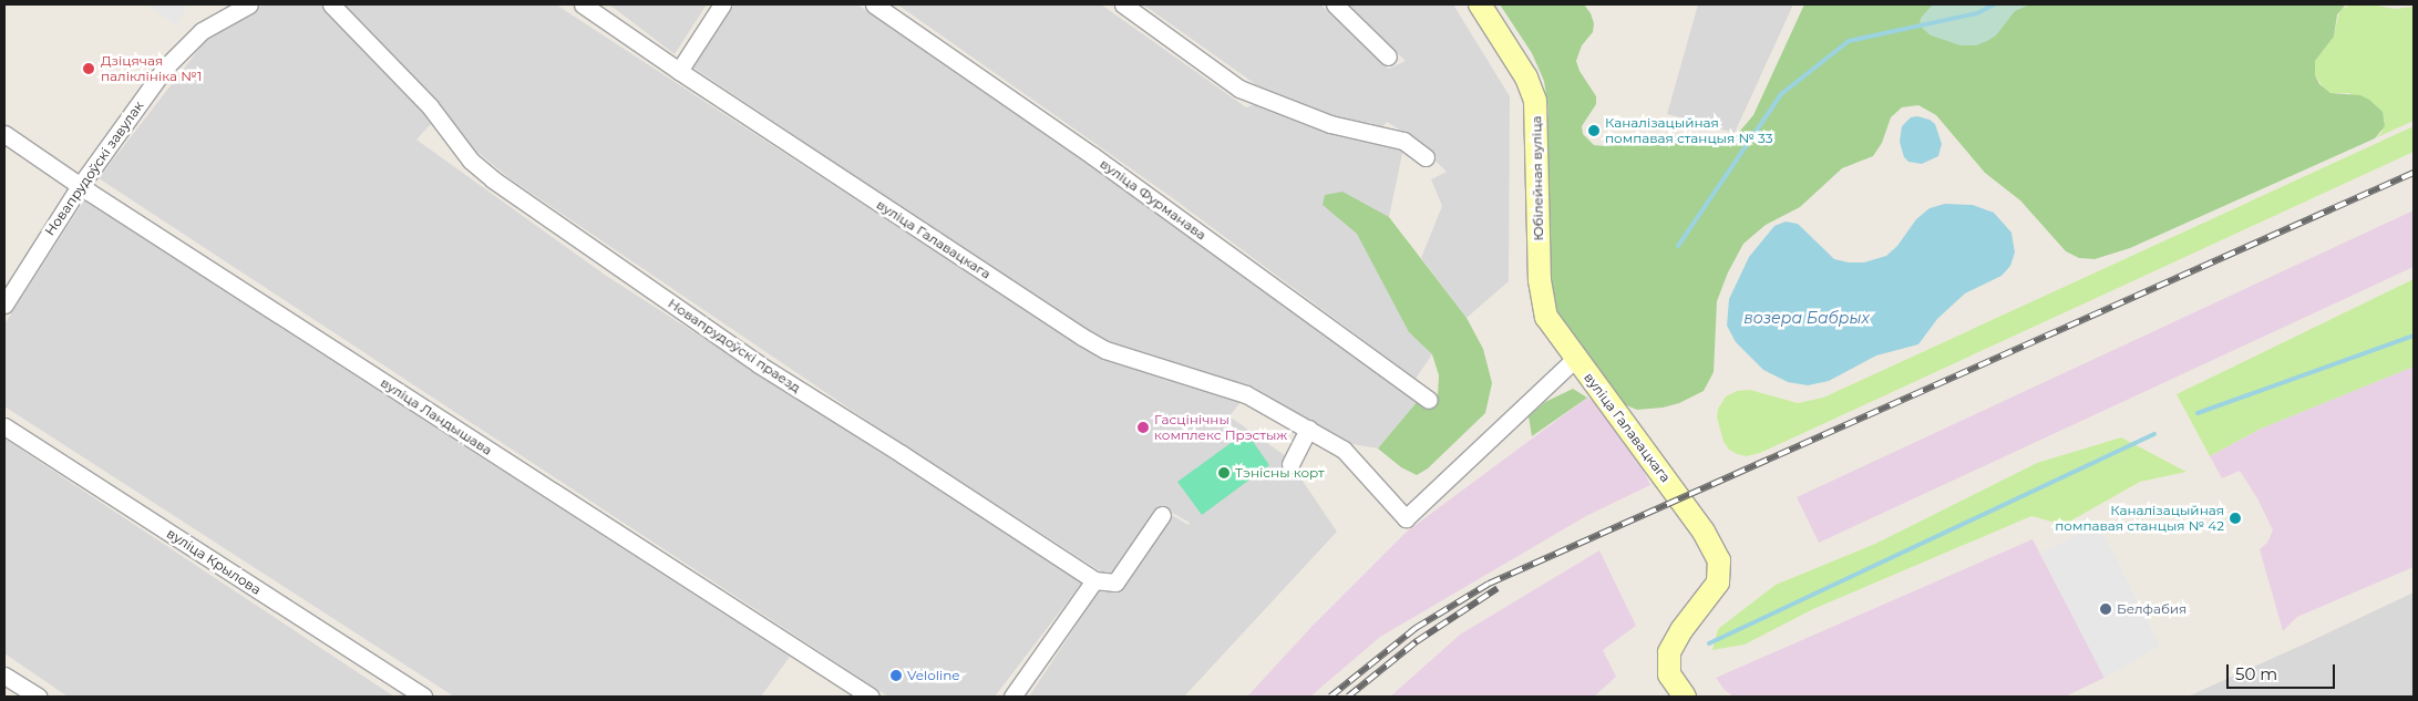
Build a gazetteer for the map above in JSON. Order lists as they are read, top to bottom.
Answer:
{
  "streets": {
    "street": [
      "Новапрудоўскі завулак",
      "Юбілейная вуліца",
      "вуліца Фурманава",
      "вуліца Галавацкага",
      "Новапрудоўскі праезд",
      "вуліца Ландышава",
      "вуліца Крылова"
    ]
  },
  "crossings": [
    ["Новапрудоўскі завулак", "вуліца Ландышава"],
    ["Юбілейная вуліца", "вуліца Галавацкага"]
  ],
  "water": ["возера Бабрых"],
  "places": [
    "Дзіцячая паліклініка №1",
    "Каналізацыйная помпавая станцыя № 33",
    "Гасцінічны комплекс Прэстыж",
    "Тэнісны корт",
    "Каналізацыйная помпавая станцыя № 42",
    "Белфабия",
    "Veloline"
  ],
  "scale_bar": "50 m"
}
